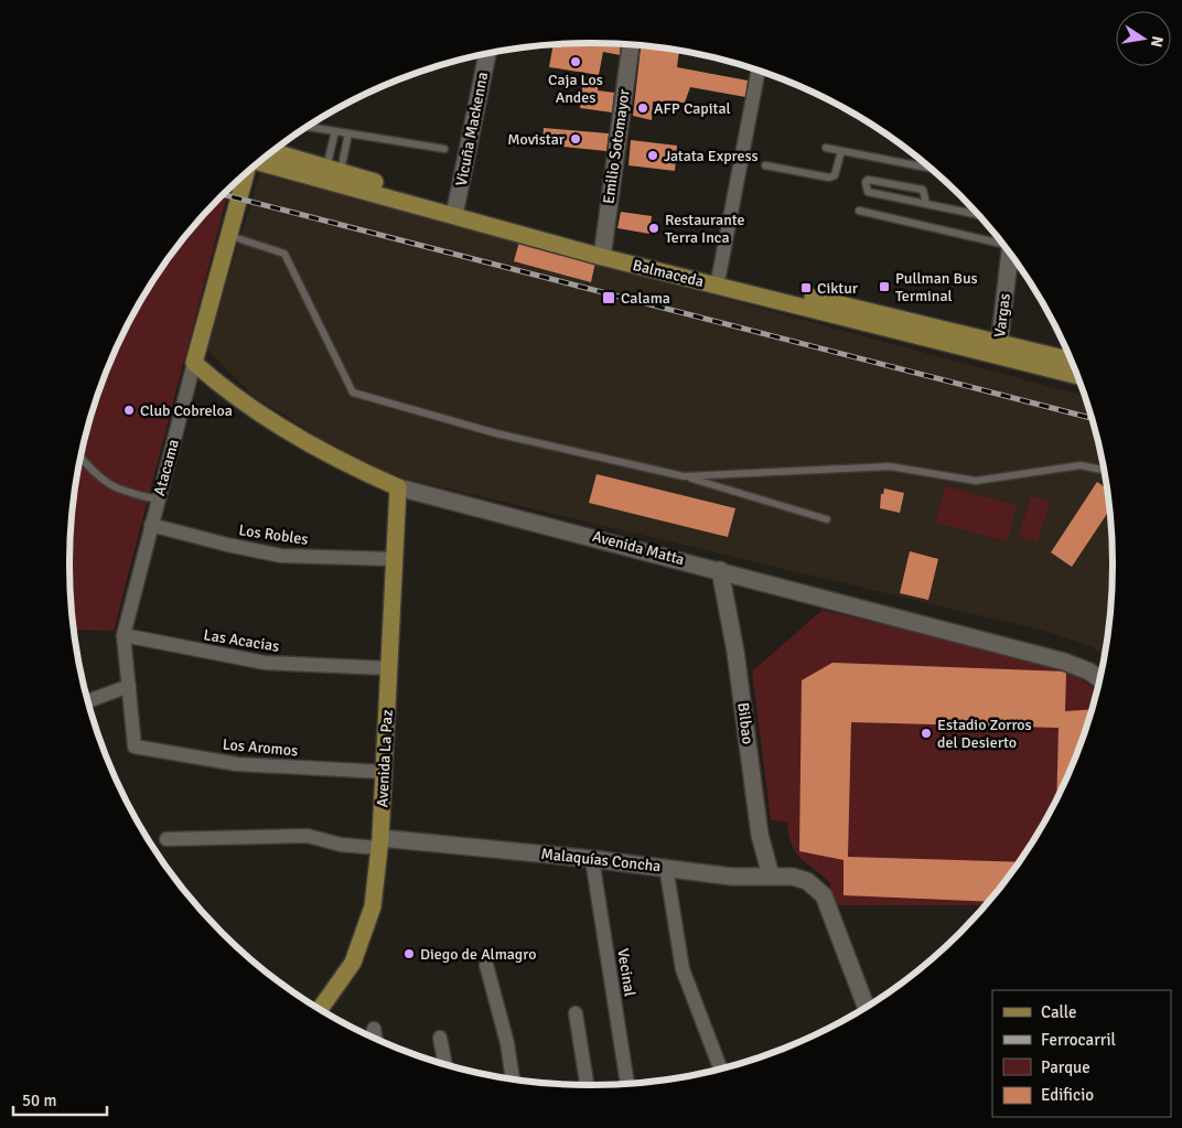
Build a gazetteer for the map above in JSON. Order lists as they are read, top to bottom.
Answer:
{
  "streets": {
    "main road": [
      "Balmaceda",
      "Atacama",
      "Avenida Matta",
      "Avenida La Paz"
    ],
    "street": [
      "Vicuña Mackenna",
      "Emilio Sotomayor",
      "Vargas",
      "Los Robles",
      "Las Acacias",
      "Bilbao",
      "Los Aromos",
      "Malaquías Concha",
      "Vecinal"
    ]
  },
  "crossings": [
    ["Vicuña Mackenna", "Balmaceda"],
    ["Emilio Sotomayor", "Balmaceda"],
    ["Balmaceda", "Vargas"],
    ["Atacama", "Los Robles"],
    ["Atacama", "Avenida Matta"],
    ["Atacama", "Las Acacias"],
    ["Atacama", "Los Aromos"],
    ["Los Robles", "Avenida La Paz"],
    ["Avenida Matta", "Bilbao"],
    ["Avenida Matta", "Avenida La Paz"],
    ["Las Acacias", "Avenida La Paz"],
    ["Bilbao", "Malaquías Concha"],
    ["Los Aromos", "Avenida La Paz"],
    ["Avenida La Paz", "Malaquías Concha"],
    ["Malaquías Concha", "Vecinal"]
  ],
  "places": {
    "other": [
      "Caja Los Andes",
      "AFP Capital",
      "Movistar",
      "Jatata Express",
      "Restaurante Terra Inca",
      "Club Cobreloa",
      "Estadio Zorros del Desierto",
      "Diego de Almagro"
    ],
    "transit": ["Pullman Bus Terminal", "Ciktur", "Calama"]
  },
  "legend": [
    "Calle",
    "Ferrocarril",
    "Parque",
    "Edificio"
  ],
  "scale_bar": "50 m",
  "north": "right"
}
